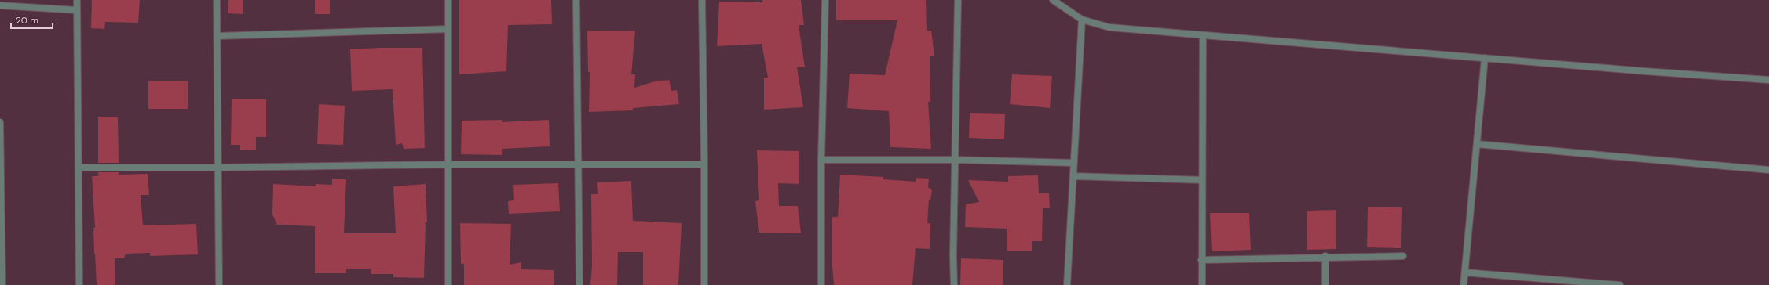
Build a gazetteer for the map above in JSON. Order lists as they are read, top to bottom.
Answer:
{
  "scale_bar": "20 m"
}
